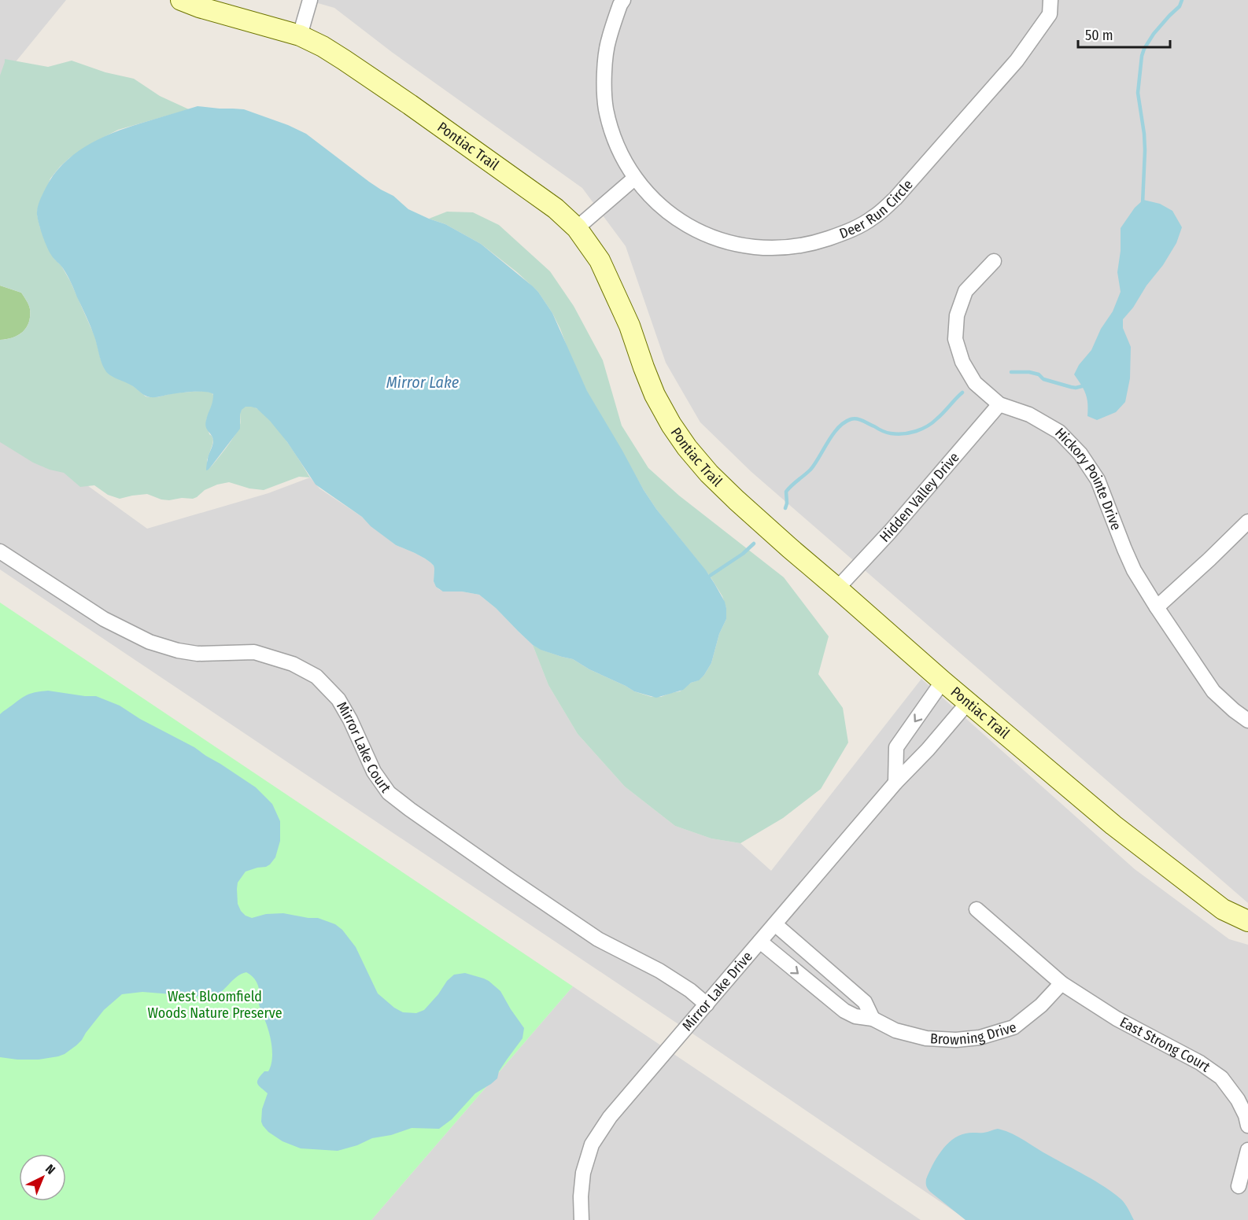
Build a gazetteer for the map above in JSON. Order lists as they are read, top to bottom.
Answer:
{
  "streets": {
    "main road": ["Pontiac Trail"],
    "street": [
      "Deer Run Circle",
      "Hickory Pointe Drive",
      "Hidden Valley Drive",
      "Mirror Lake Court",
      "Mirror Lake Drive",
      "Browning Drive",
      "East Strong Court"
    ]
  },
  "crossings": [
    ["Pontiac Trail", "Hidden Valley Drive"],
    ["Pontiac Trail", "Mirror Lake Drive"],
    ["Hickory Pointe Drive", "Hidden Valley Drive"],
    ["Mirror Lake Court", "Mirror Lake Drive"],
    ["Mirror Lake Drive", "Browning Drive"],
    ["Browning Drive", "East Strong Court"]
  ],
  "water": ["Mirror Lake"],
  "parks": ["West Bloomfield Woods Nature Preserve"],
  "scale_bar": "50 m",
  "north": "top right"
}
